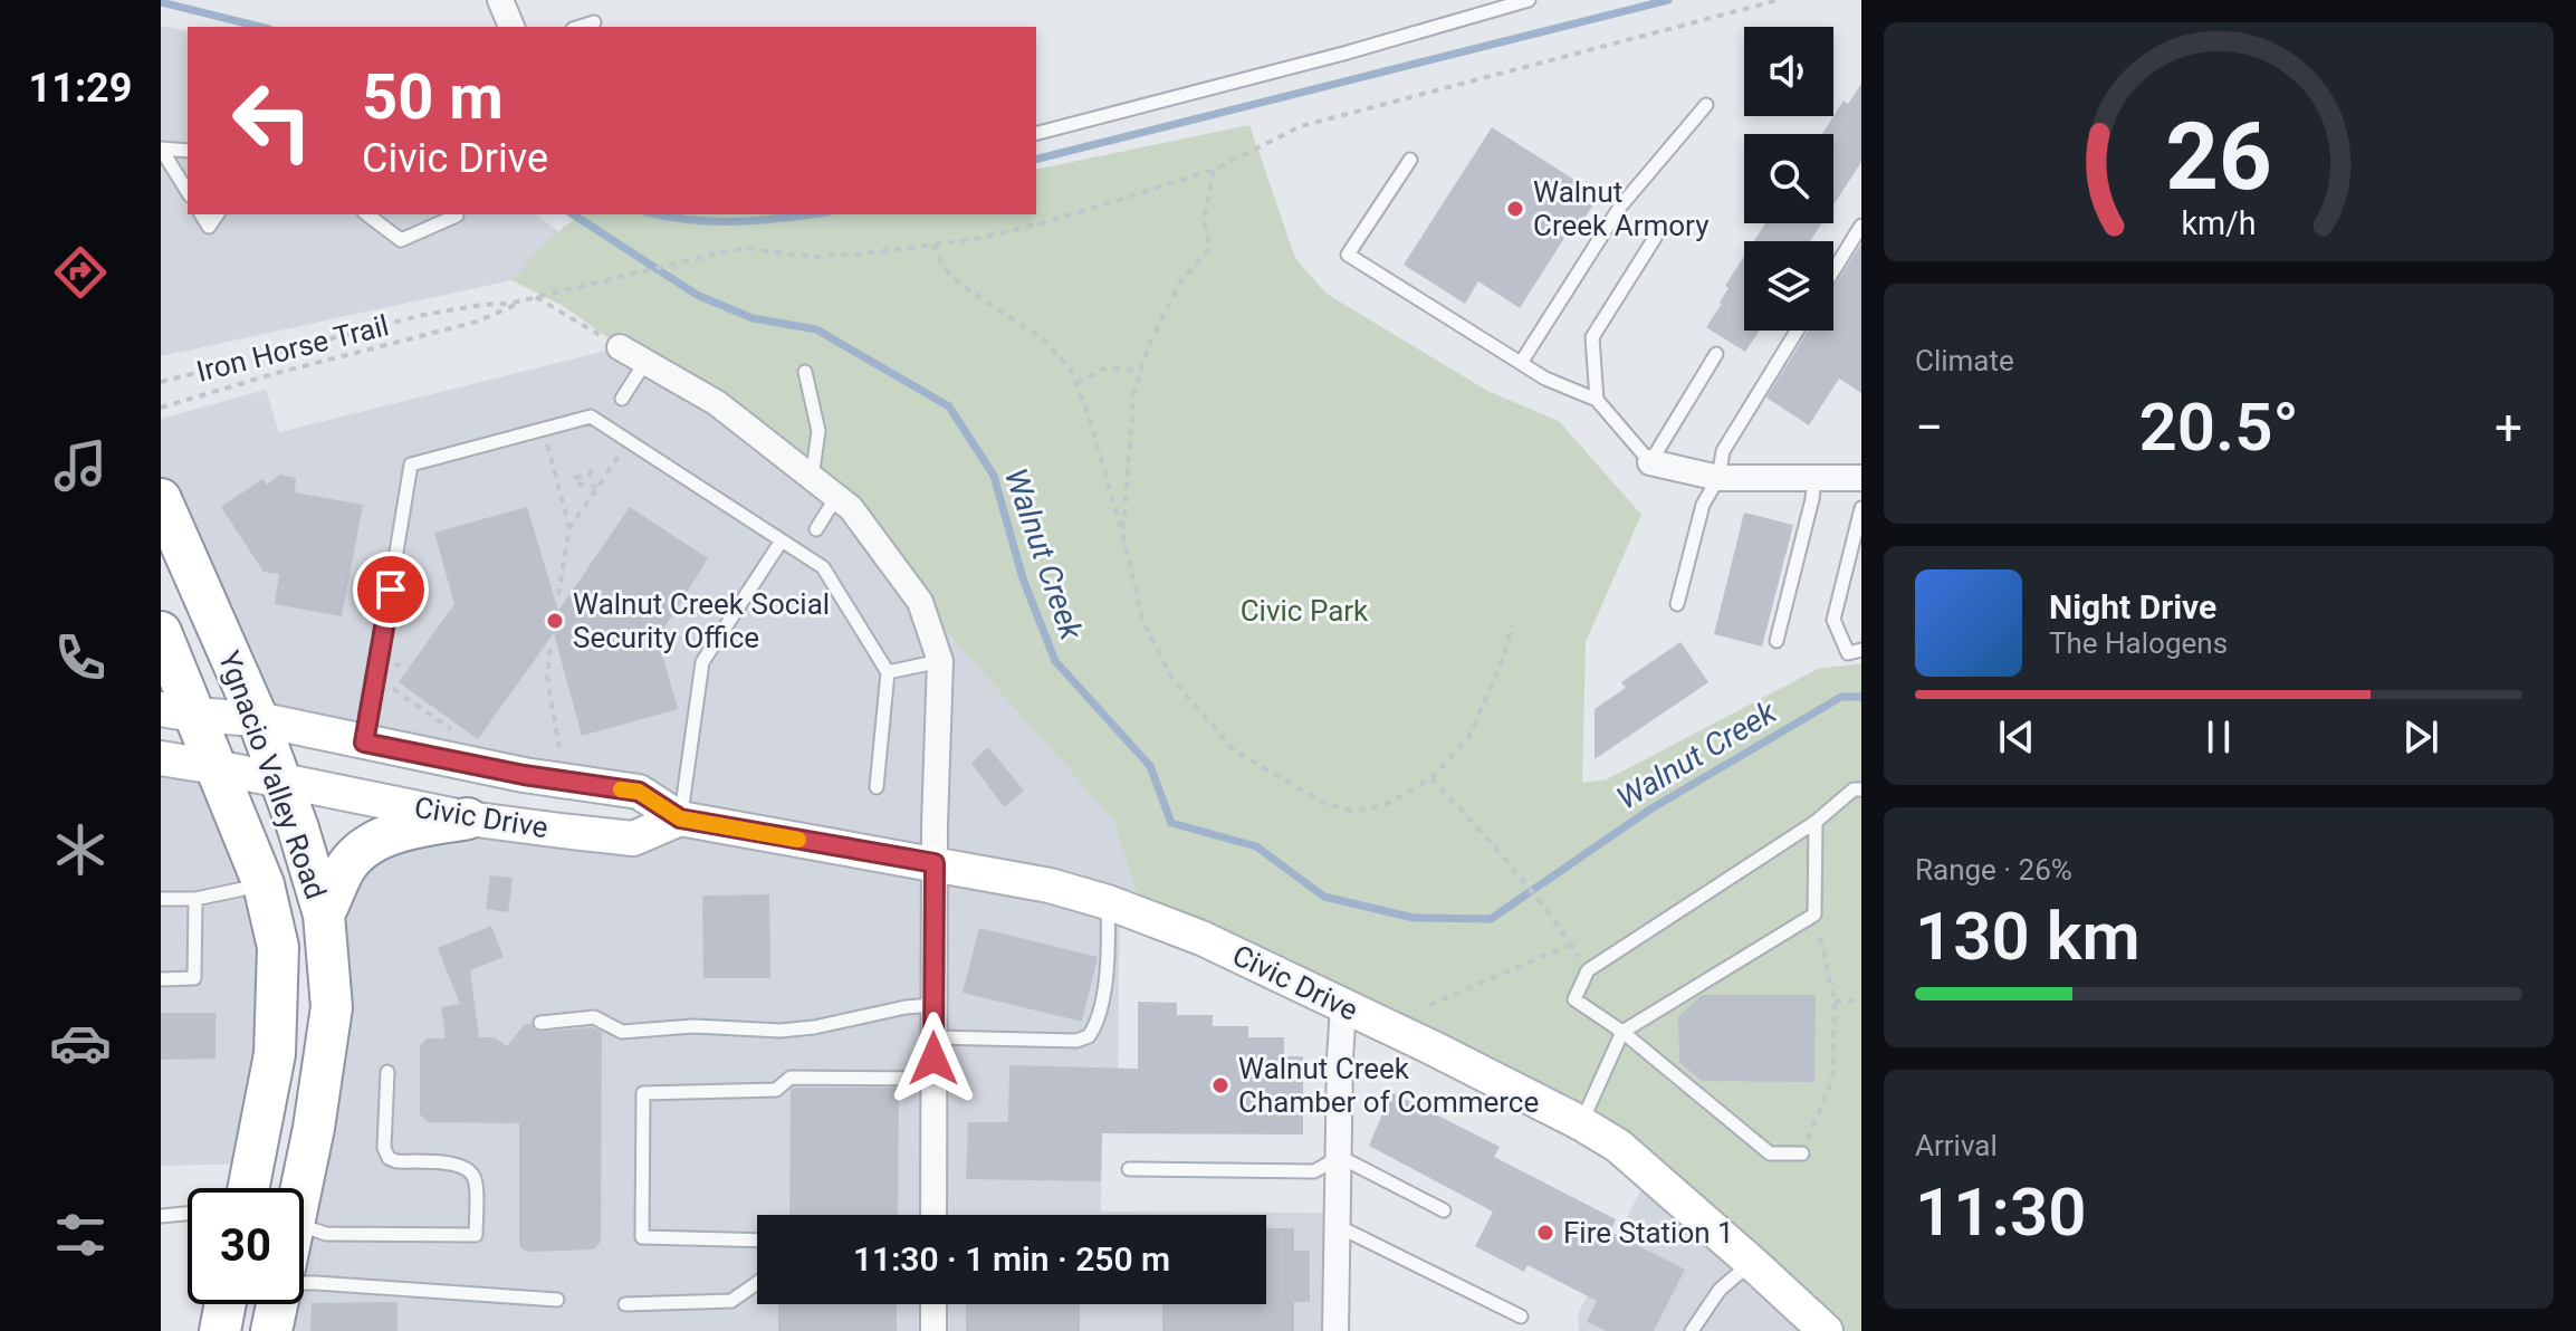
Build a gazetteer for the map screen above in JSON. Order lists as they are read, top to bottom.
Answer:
{
  "streets": {
    "highway": ["Ygnacio Valley Road"],
    "main road": ["Civic Drive"],
    "path": ["Iron Horse Trail"]
  },
  "crossings": [
    ["Ygnacio Valley Road", "Civic Drive"]
  ],
  "water": ["Walnut Creek"],
  "parks": ["Civic Park"],
  "places": [
    "Walnut Creek Armory",
    "Walnut Creek Social Security Office",
    "Walnut Creek Chamber of Commerce",
    "Fire Station 1"
  ],
  "page": {
    "tabs": "11:29",
    "turn": ["50 m", "Civic Drive"],
    "tile": [
      "Climate",
      ["Range · 26%", "130 km"],
      ["Arrival", "11:30"]
    ],
    "heat": ["−", "20.5°", "+"],
    "song": ["Night Drive", "The Halogens"],
    "limit": "30",
    "trip": "11:30 · 1 min · 250 m",
    "gauge": ["26", "km/h"]
  }
}
